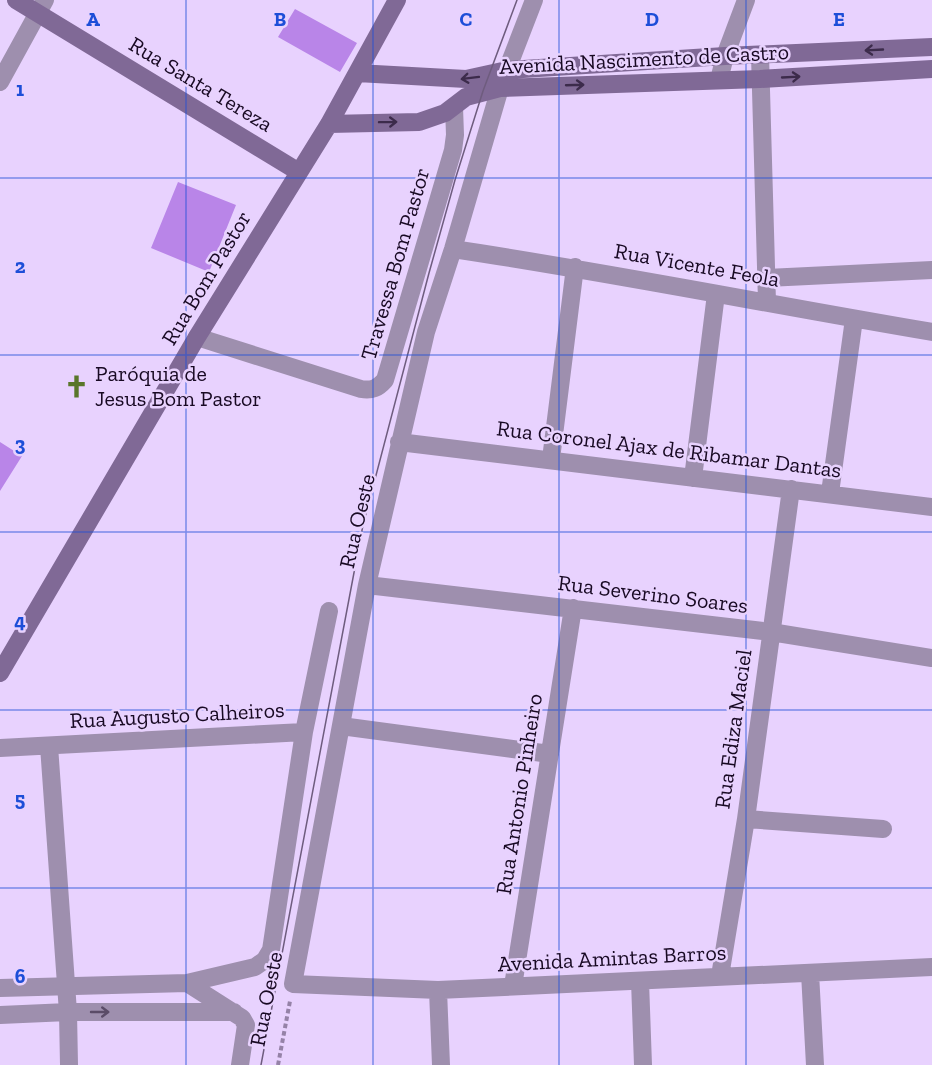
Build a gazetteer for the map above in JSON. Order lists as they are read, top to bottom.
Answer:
{
  "streets": {
    "street": [
      "Avenida Nascimento de Castro",
      "Rua Santa Tereza",
      "Travessa Bom Pastor",
      "Rua Vicente Feola",
      "Rua Bom Pastor",
      "Rua Coronel Ajax de Ribamar Dantas",
      "Rua Oeste",
      "Rua Severino Soares",
      "Rua Augusto Calheiros",
      "Rua Ediza Maciel",
      "Rua Antonio Pinheiro",
      "Avenida Amintas Barros"
    ]
  },
  "crossings": [
    ["Avenida Nascimento de Castro", "Travessa Bom Pastor"],
    ["Avenida Nascimento de Castro", "Rua Bom Pastor"],
    ["Avenida Nascimento de Castro", "Rua Oeste"],
    ["Rua Santa Tereza", "Rua Bom Pastor"],
    ["Travessa Bom Pastor", "Rua Bom Pastor"],
    ["Rua Vicente Feola", "Rua Oeste"],
    ["Rua Coronel Ajax de Ribamar Dantas", "Rua Oeste"],
    ["Rua Coronel Ajax de Ribamar Dantas", "Rua Ediza Maciel"],
    ["Rua Oeste", "Rua Severino Soares"],
    ["Rua Oeste", "Avenida Amintas Barros"],
    ["Rua Severino Soares", "Rua Ediza Maciel"],
    ["Rua Severino Soares", "Rua Antonio Pinheiro"],
    ["Rua Ediza Maciel", "Avenida Amintas Barros"],
    ["Rua Antonio Pinheiro", "Avenida Amintas Barros"]
  ],
  "places": {
    "church": ["Paróquia de Jesus Bom Pastor"]
  },
  "grid": {
    "columns": [
      "A",
      "B",
      "C",
      "D",
      "E"
    ],
    "rows": [
      "1",
      "2",
      "3",
      "4",
      "5",
      "6"
    ]
  }
}
